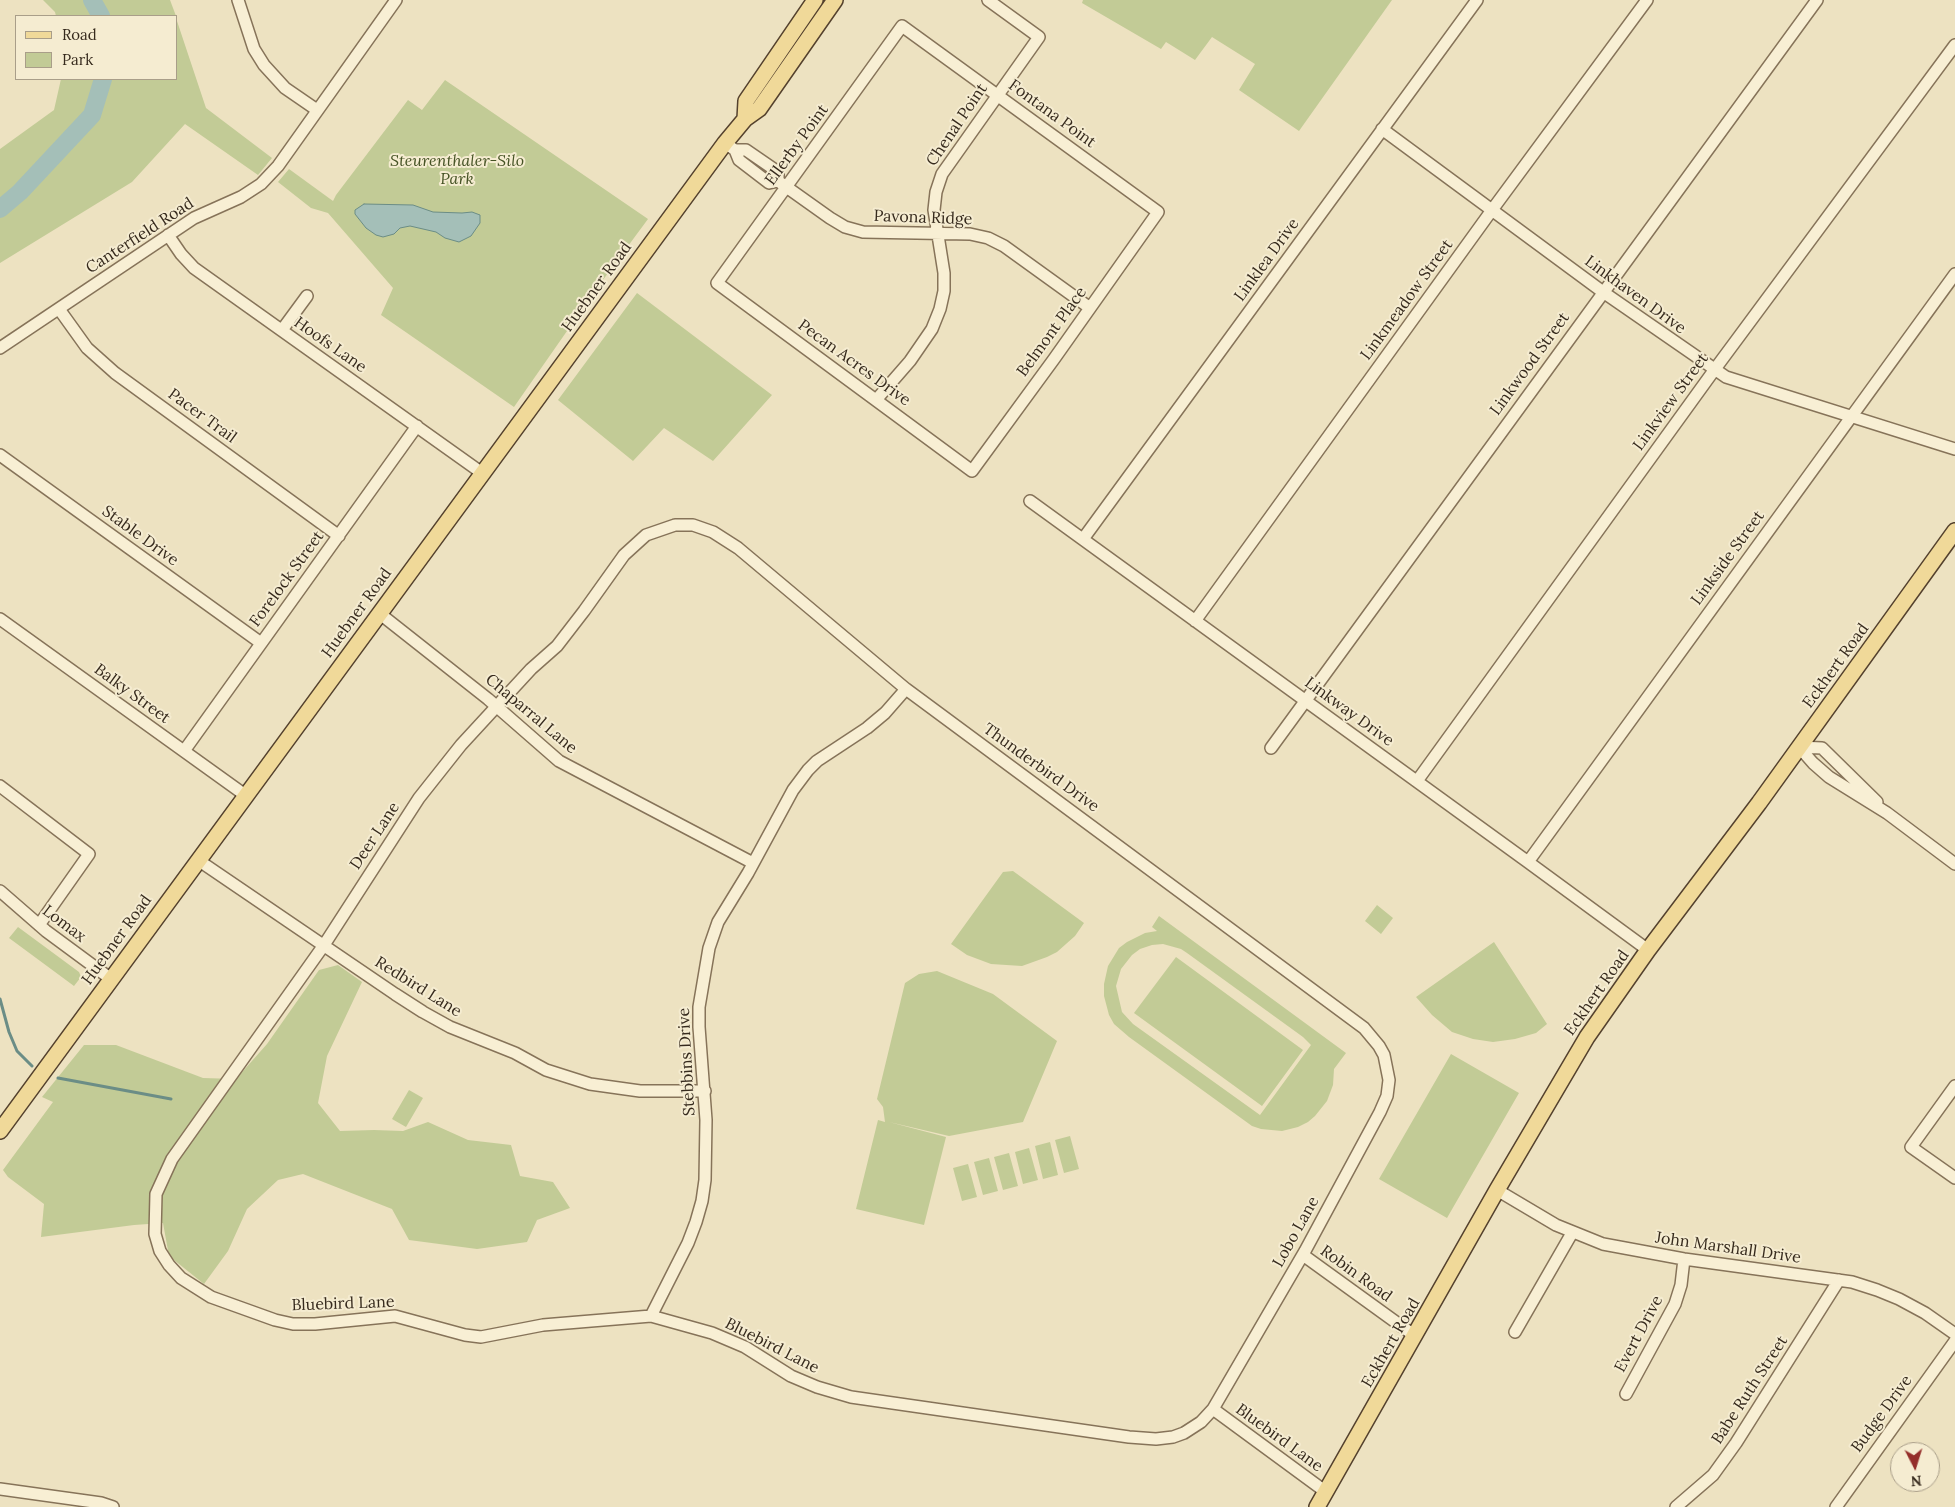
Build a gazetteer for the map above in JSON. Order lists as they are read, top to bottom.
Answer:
{
  "streets": {
    "main road": ["Huebner Road", "Eckhert Road"],
    "street": [
      "Fontana Point",
      "Chenal Point",
      "Ellerby Point",
      "Pavona Ridge",
      "Canterfield Road",
      "Linklea Drive",
      "Linkhaven Drive",
      "Linkmeadow Street",
      "Belmont Place",
      "Hoofs Lane",
      "Pecan Acres Drive",
      "Linkwood Street",
      "Linkview Street",
      "Pacer Trail",
      "Stable Drive",
      "Linkside Street",
      "Forelock Street",
      "Balky Street",
      "Linkway Drive",
      "Chaparral Lane",
      "Thunderbird Drive",
      "Deer Lane",
      "Lomax",
      "Redbird Lane",
      "Stebbins Drive",
      "Lobo Lane",
      "John Marshall Drive",
      "Robin Road",
      "Bluebird Lane",
      "Evert Drive",
      "Babe Ruth Street",
      "Budge Drive"
    ]
  },
  "crossings": [
    ["Fontana Point", "Chenal Point"],
    ["Fontana Point", "Ellerby Point"],
    ["Fontana Point", "Belmont Place"],
    ["Chenal Point", "Pavona Ridge"],
    ["Chenal Point", "Pecan Acres Drive"],
    ["Ellerby Point", "Pavona Ridge"],
    ["Ellerby Point", "Pecan Acres Drive"],
    ["Pavona Ridge", "Huebner Road"],
    ["Pavona Ridge", "Belmont Place"],
    ["Canterfield Road", "Hoofs Lane"],
    ["Canterfield Road", "Pacer Trail"],
    ["Linklea Drive", "Linkhaven Drive"],
    ["Linklea Drive", "Linkway Drive"],
    ["Huebner Road", "Hoofs Lane"],
    ["Huebner Road", "Balky Street"],
    ["Huebner Road", "Chaparral Lane"],
    ["Huebner Road", "Lomax"],
    ["Huebner Road", "Redbird Lane"],
    ["Linkhaven Drive", "Linkmeadow Street"],
    ["Linkhaven Drive", "Linkwood Street"],
    ["Linkhaven Drive", "Linkview Street"],
    ["Linkhaven Drive", "Linkside Street"],
    ["Linkmeadow Street", "Linkway Drive"],
    ["Belmont Place", "Pecan Acres Drive"],
    ["Hoofs Lane", "Forelock Street"],
    ["Linkwood Street", "Linkway Drive"],
    ["Linkview Street", "Linkway Drive"],
    ["Pacer Trail", "Forelock Street"],
    ["Stable Drive", "Forelock Street"],
    ["Linkside Street", "Linkway Drive"],
    ["Forelock Street", "Balky Street"],
    ["Eckhert Road", "Linkway Drive"],
    ["Eckhert Road", "John Marshall Drive"],
    ["Eckhert Road", "Robin Road"],
    ["Eckhert Road", "Bluebird Lane"],
    ["Chaparral Lane", "Deer Lane"],
    ["Chaparral Lane", "Stebbins Drive"],
    ["Thunderbird Drive", "Deer Lane"],
    ["Thunderbird Drive", "Stebbins Drive"],
    ["Thunderbird Drive", "Lobo Lane"],
    ["Deer Lane", "Redbird Lane"],
    ["Deer Lane", "Bluebird Lane"],
    ["Redbird Lane", "Stebbins Drive"],
    ["Stebbins Drive", "Bluebird Lane"],
    ["Lobo Lane", "Robin Road"],
    ["Lobo Lane", "Bluebird Lane"],
    ["John Marshall Drive", "Evert Drive"],
    ["John Marshall Drive", "Babe Ruth Street"]
  ],
  "parks": ["Steurenthaler-Silo Park"],
  "legend": ["Road", "Park"],
  "north": "bottom"
}
